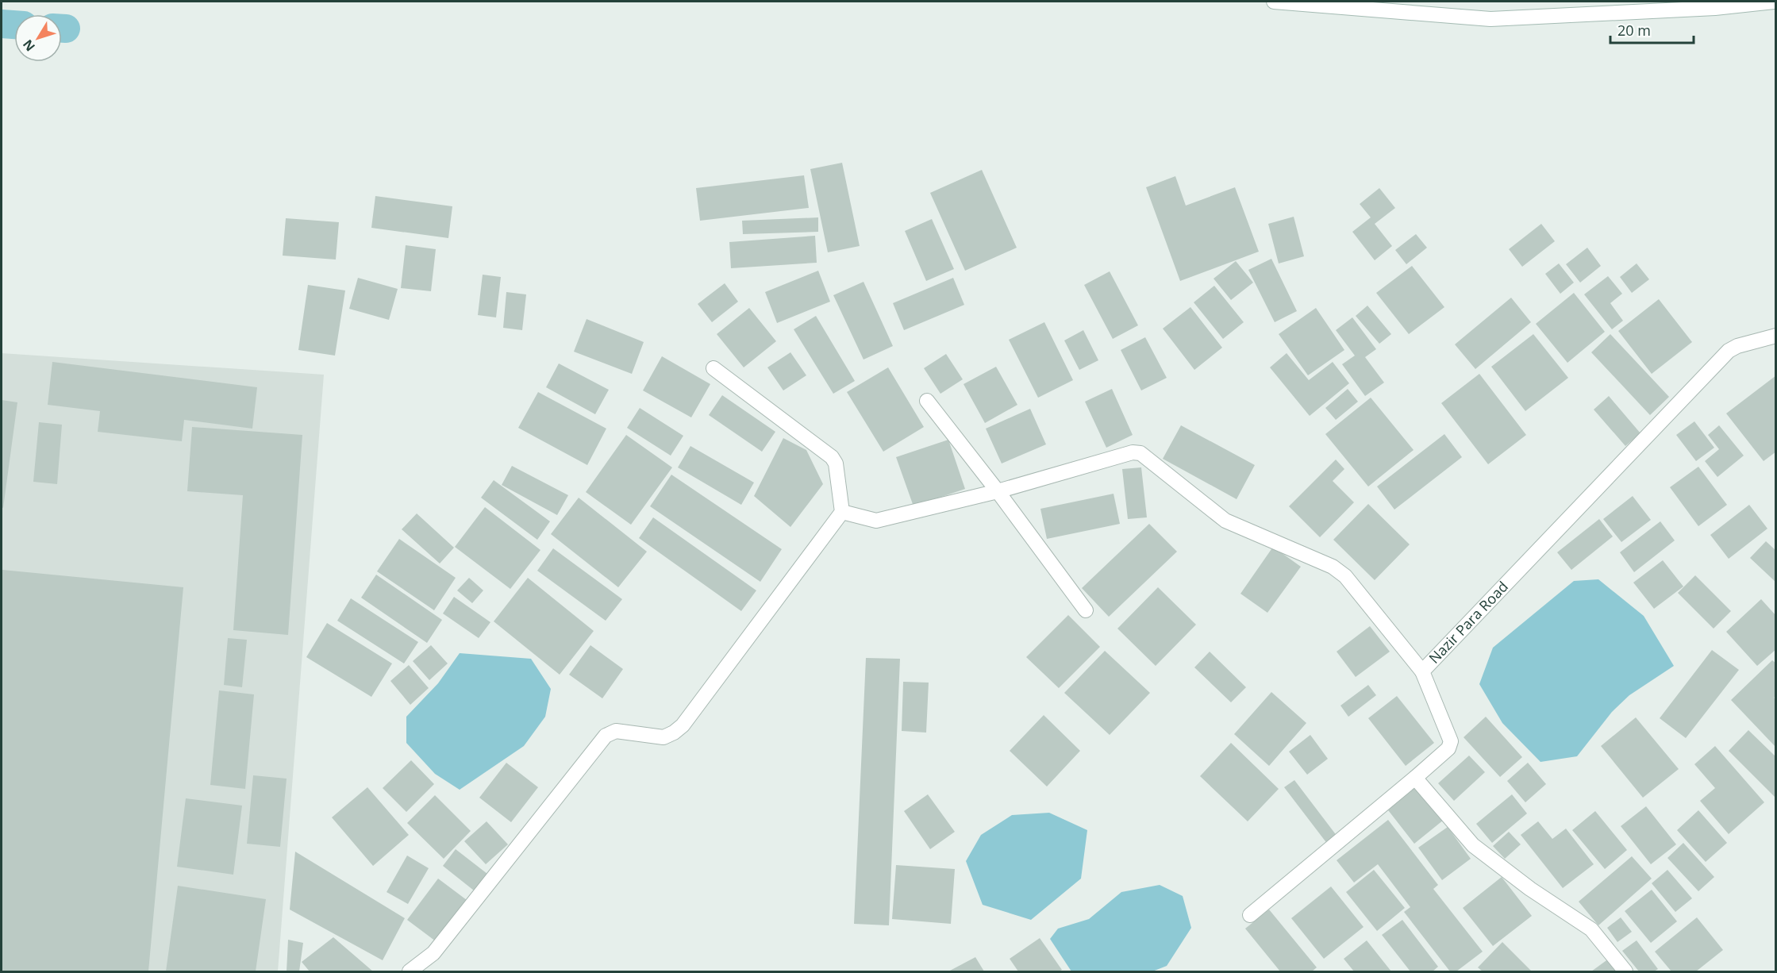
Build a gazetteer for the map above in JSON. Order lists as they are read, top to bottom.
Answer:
{
  "streets": {
    "street": ["Nazir Para Road"]
  },
  "scale_bar": "20 m",
  "north": "bottom left"
}
